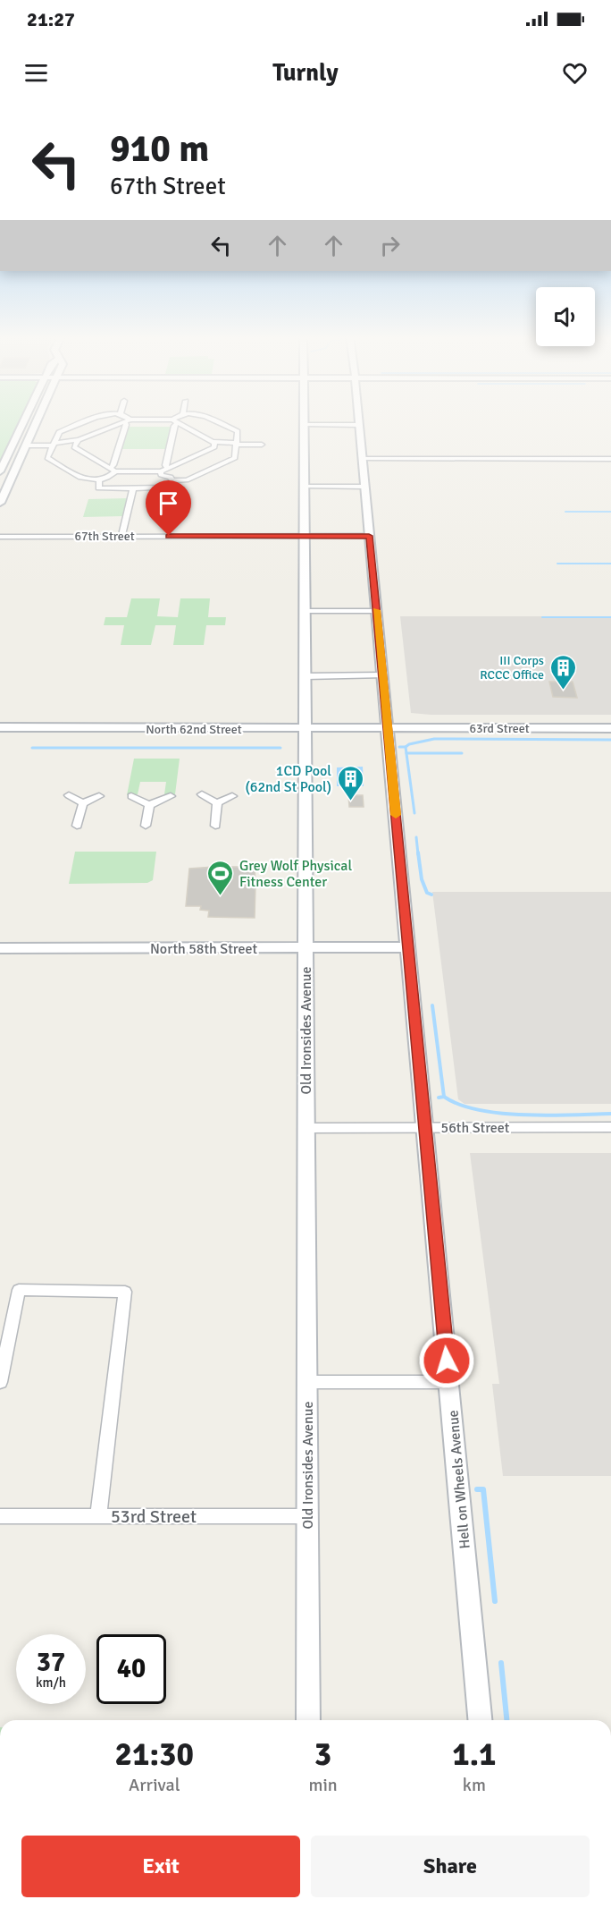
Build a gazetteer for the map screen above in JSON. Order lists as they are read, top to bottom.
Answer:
{
  "streets": {
    "street": [
      "67th Street",
      "63rd Street",
      "North 62nd Street",
      "North 58th Street",
      "Old Ironsides Avenue",
      "56th Street",
      "Hell on Wheels Avenue",
      "53rd Street"
    ]
  },
  "crossings": [
    ["67th Street", "Old Ironsides Avenue"],
    ["67th Street", "Hell on Wheels Avenue"],
    ["63rd Street", "North 62nd Street"],
    ["63rd Street", "Hell on Wheels Avenue"],
    ["North 62nd Street", "Old Ironsides Avenue"],
    ["North 62nd Street", "Hell on Wheels Avenue"],
    ["North 58th Street", "Old Ironsides Avenue"],
    ["North 58th Street", "Hell on Wheels Avenue"],
    ["Old Ironsides Avenue", "56th Street"],
    ["Old Ironsides Avenue", "53rd Street"],
    ["56th Street", "Hell on Wheels Avenue"]
  ],
  "places": {
    "building": ["III Corps RCCC Office", "1CD Pool (62nd St Pool)"],
    "sports": ["Grey Wolf Physical Fitness Center"]
  },
  "page": {
    "status": "21:27",
    "header": "Turnly",
    "turn": ["910 m", "67th Street"],
    "speed": "37 km/h",
    "limit": "40",
    "eta": [
      "21:30",
      "Arrival",
      "3",
      "min",
      "1.1",
      "km"
    ],
    "buttons": ["Exit", "Share"]
  }
}
